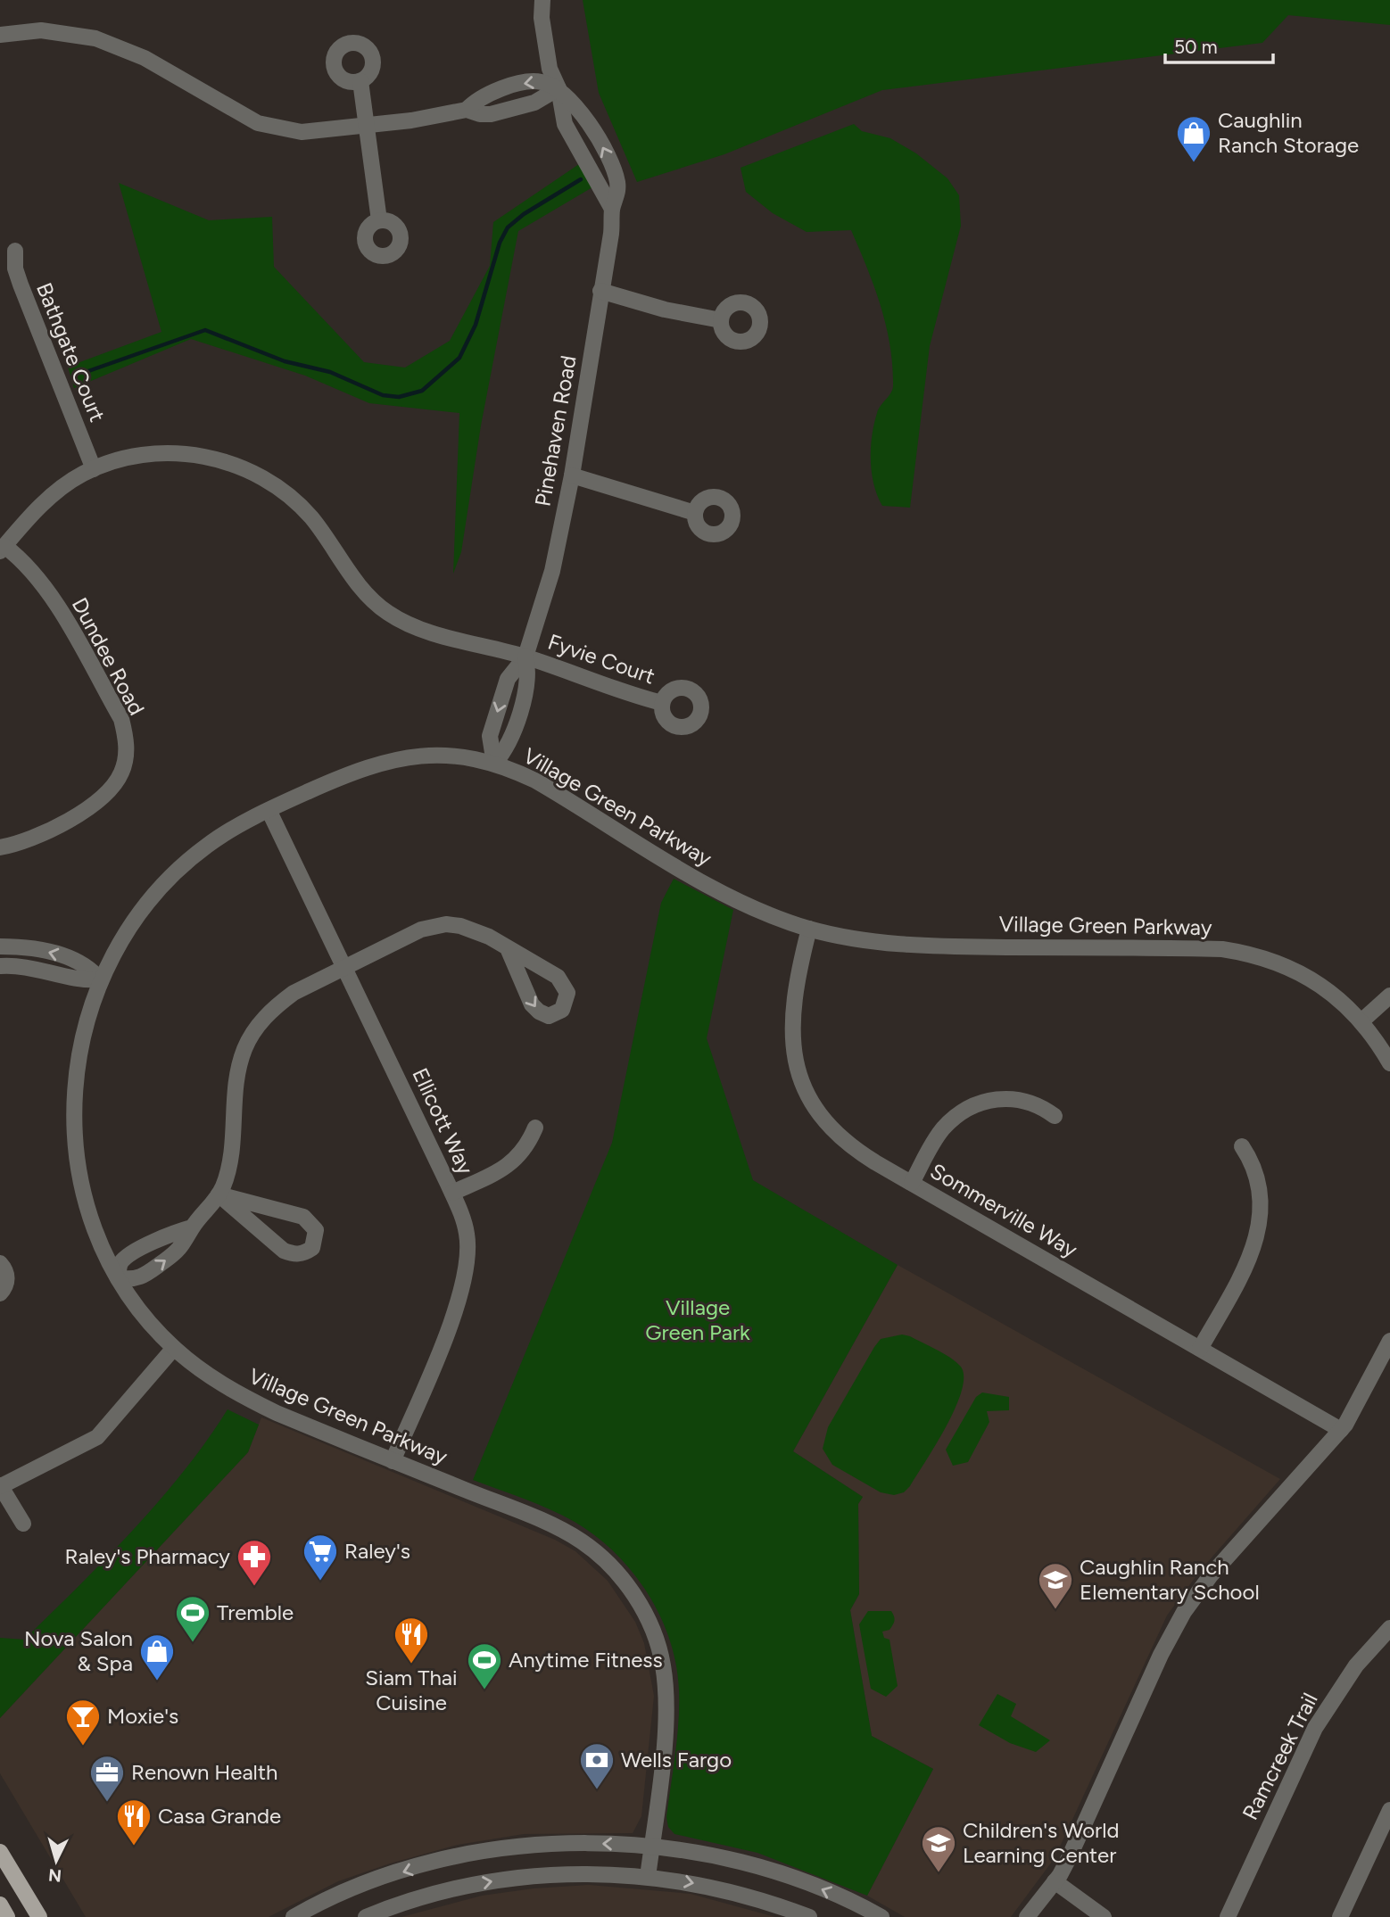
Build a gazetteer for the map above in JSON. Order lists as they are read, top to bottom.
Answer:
{
  "streets": {
    "street": [
      "Bathgate Court",
      "Pinehaven Road",
      "Dundee Road",
      "Fyvie Court",
      "Village Green Parkway",
      "Ellicott Way",
      "Sommerville Way",
      "Ramcreek Trail"
    ]
  },
  "crossings": [
    ["Bathgate Court", "Fyvie Court"],
    ["Pinehaven Road", "Fyvie Court"],
    ["Pinehaven Road", "Village Green Parkway"],
    ["Dundee Road", "Fyvie Court"],
    ["Village Green Parkway", "Ellicott Way"],
    ["Village Green Parkway", "Sommerville Way"]
  ],
  "parks": ["Village Green Park"],
  "places": {
    "shop": ["Caughlin Ranch Storage", "Nova Salon & Spa"],
    "supermarket": ["Raley's"],
    "pharmacy": ["Raley's Pharmacy"],
    "school or university": ["Caughlin Ranch Elementary School", "Children's World Learning Center"],
    "sports": ["Tremble", "Anytime Fitness"],
    "restaurant": ["Siam Thai Cuisine", "Casa Grande"],
    "bar": ["Moxie's"],
    "bank": ["Wells Fargo"],
    "office": ["Renown Health"]
  },
  "scale_bar": "50 m",
  "north": "bottom"
}
